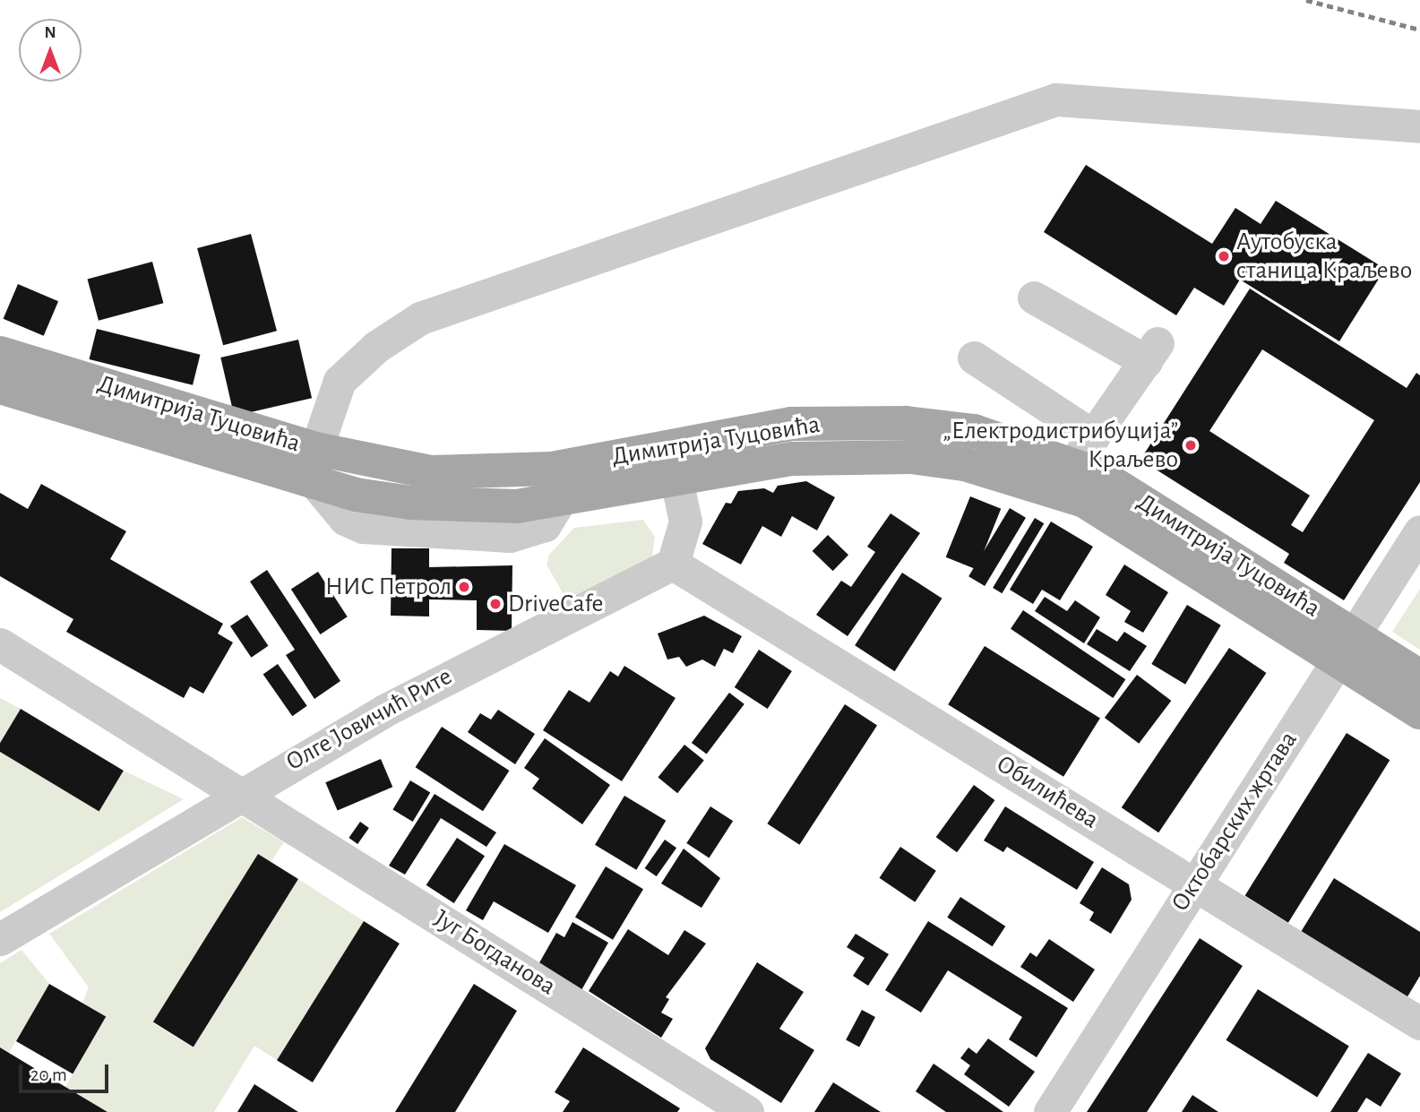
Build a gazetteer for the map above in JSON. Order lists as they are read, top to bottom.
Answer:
{
  "streets": {
    "main road": ["Димитрија Туцовића"],
    "street": [
      "Олге Јовичић Рите",
      "Обилићева",
      "Октобарских жртава",
      "Југ Богданова"
    ]
  },
  "crossings": [
    ["Димитрија Туцовића", "Октобарских жртава"],
    ["Олге Јовичић Рите", "Обилићева"],
    ["Олге Јовичић Рите", "Југ Богданова"],
    ["Обилићева", "Октобарских жртава"]
  ],
  "places": [
    "Аутобуска станица Краљево",
    "„Електродистрибуција” Краљево",
    "НИС Петрол",
    "DriveCafe"
  ],
  "scale_bar": "20 m",
  "north": "top"
}
